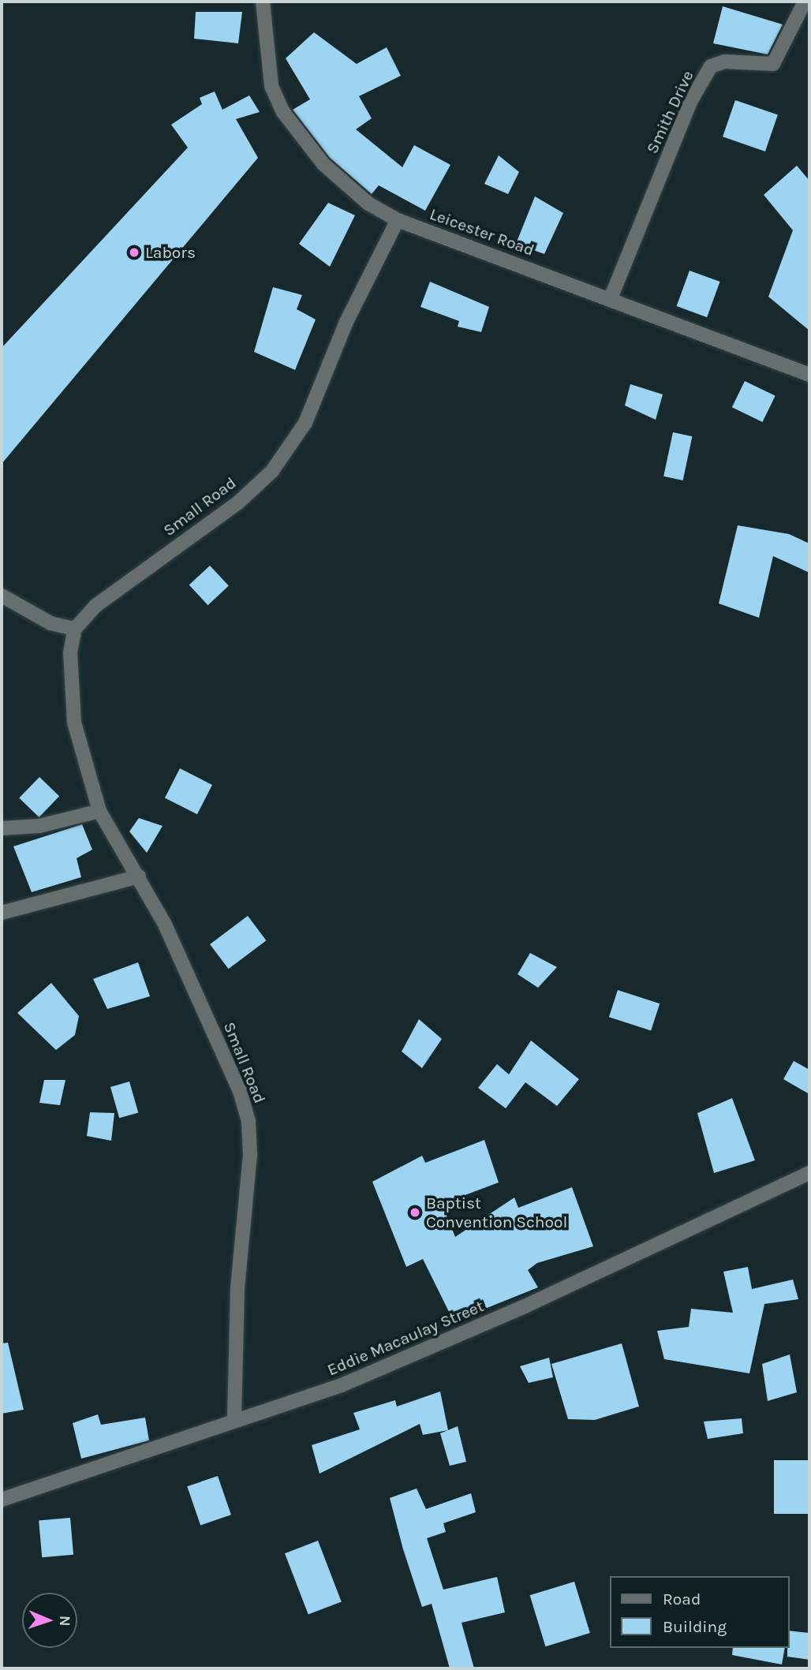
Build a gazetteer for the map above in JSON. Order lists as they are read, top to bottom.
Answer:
{
  "streets": {
    "street": [
      "Smith Drive",
      "Leicester Road",
      "Small Road",
      "Eddie Macaulay Street"
    ]
  },
  "crossings": [
    ["Smith Drive", "Leicester Road"],
    ["Leicester Road", "Small Road"],
    ["Small Road", "Eddie Macaulay Street"]
  ],
  "places": ["Labors", "Baptist Convention School"],
  "legend": ["Road", "Building"],
  "north": "right"
}
